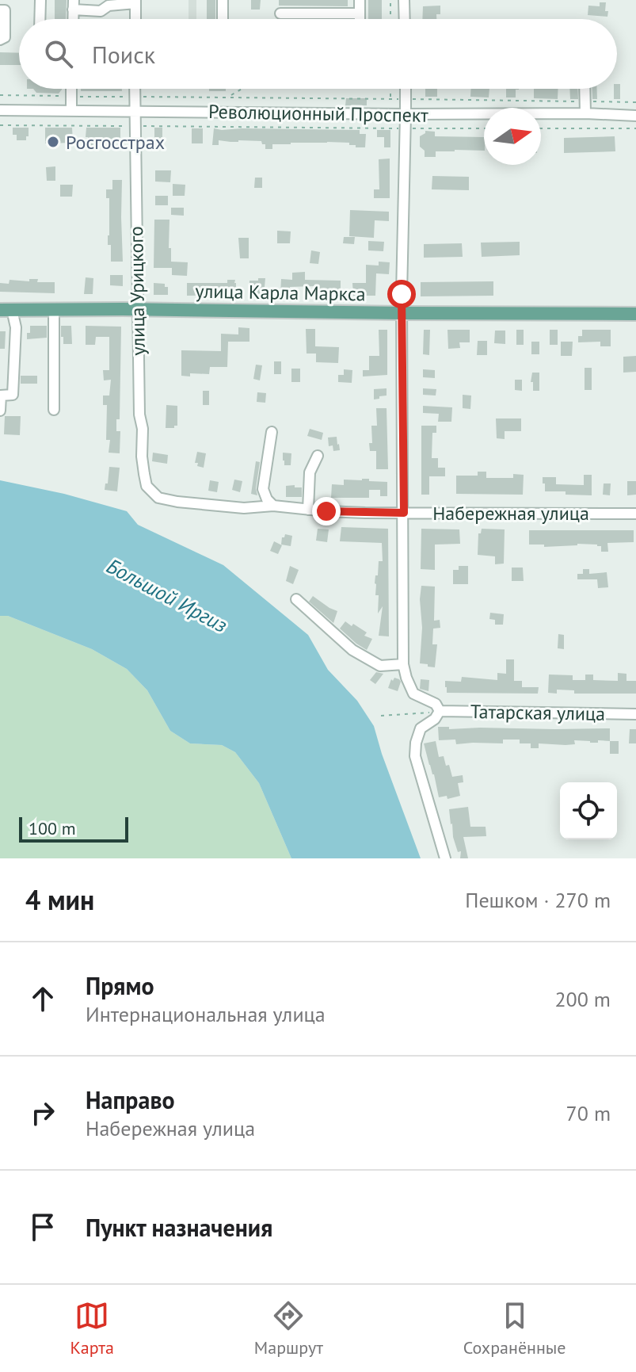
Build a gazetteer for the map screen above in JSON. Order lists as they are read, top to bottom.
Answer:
{
  "streets": {
    "main road": ["улица Карла Маркса"],
    "street": [
      "Революционный Проспект",
      "улица Урицкого",
      "Набережная улица",
      "Татарская улица"
    ]
  },
  "crossings": [
    ["Революционный Проспект", "улица Урицкого"],
    ["улица Урицкого", "улица Карла Маркса"],
    ["улица Урицкого", "Набережная улица"]
  ],
  "water": ["Большой Иргиз"],
  "places": ["Росгосстрах"],
  "scale_bar": "100 m",
  "north": "right",
  "page": {
    "search": "Поиск",
    "scale": "100 m",
    "heading": ["4 мин", "Пешком · 270 m"],
    "list": [
      ["Прямо", "Интернациональная улица", "200 m"],
      ["Направо", "Набережная улица", "70 m"],
      "Пункт назначения"
    ],
    "nav": ["Карта", "Маршрут", "Сохранённые"]
  }
}
